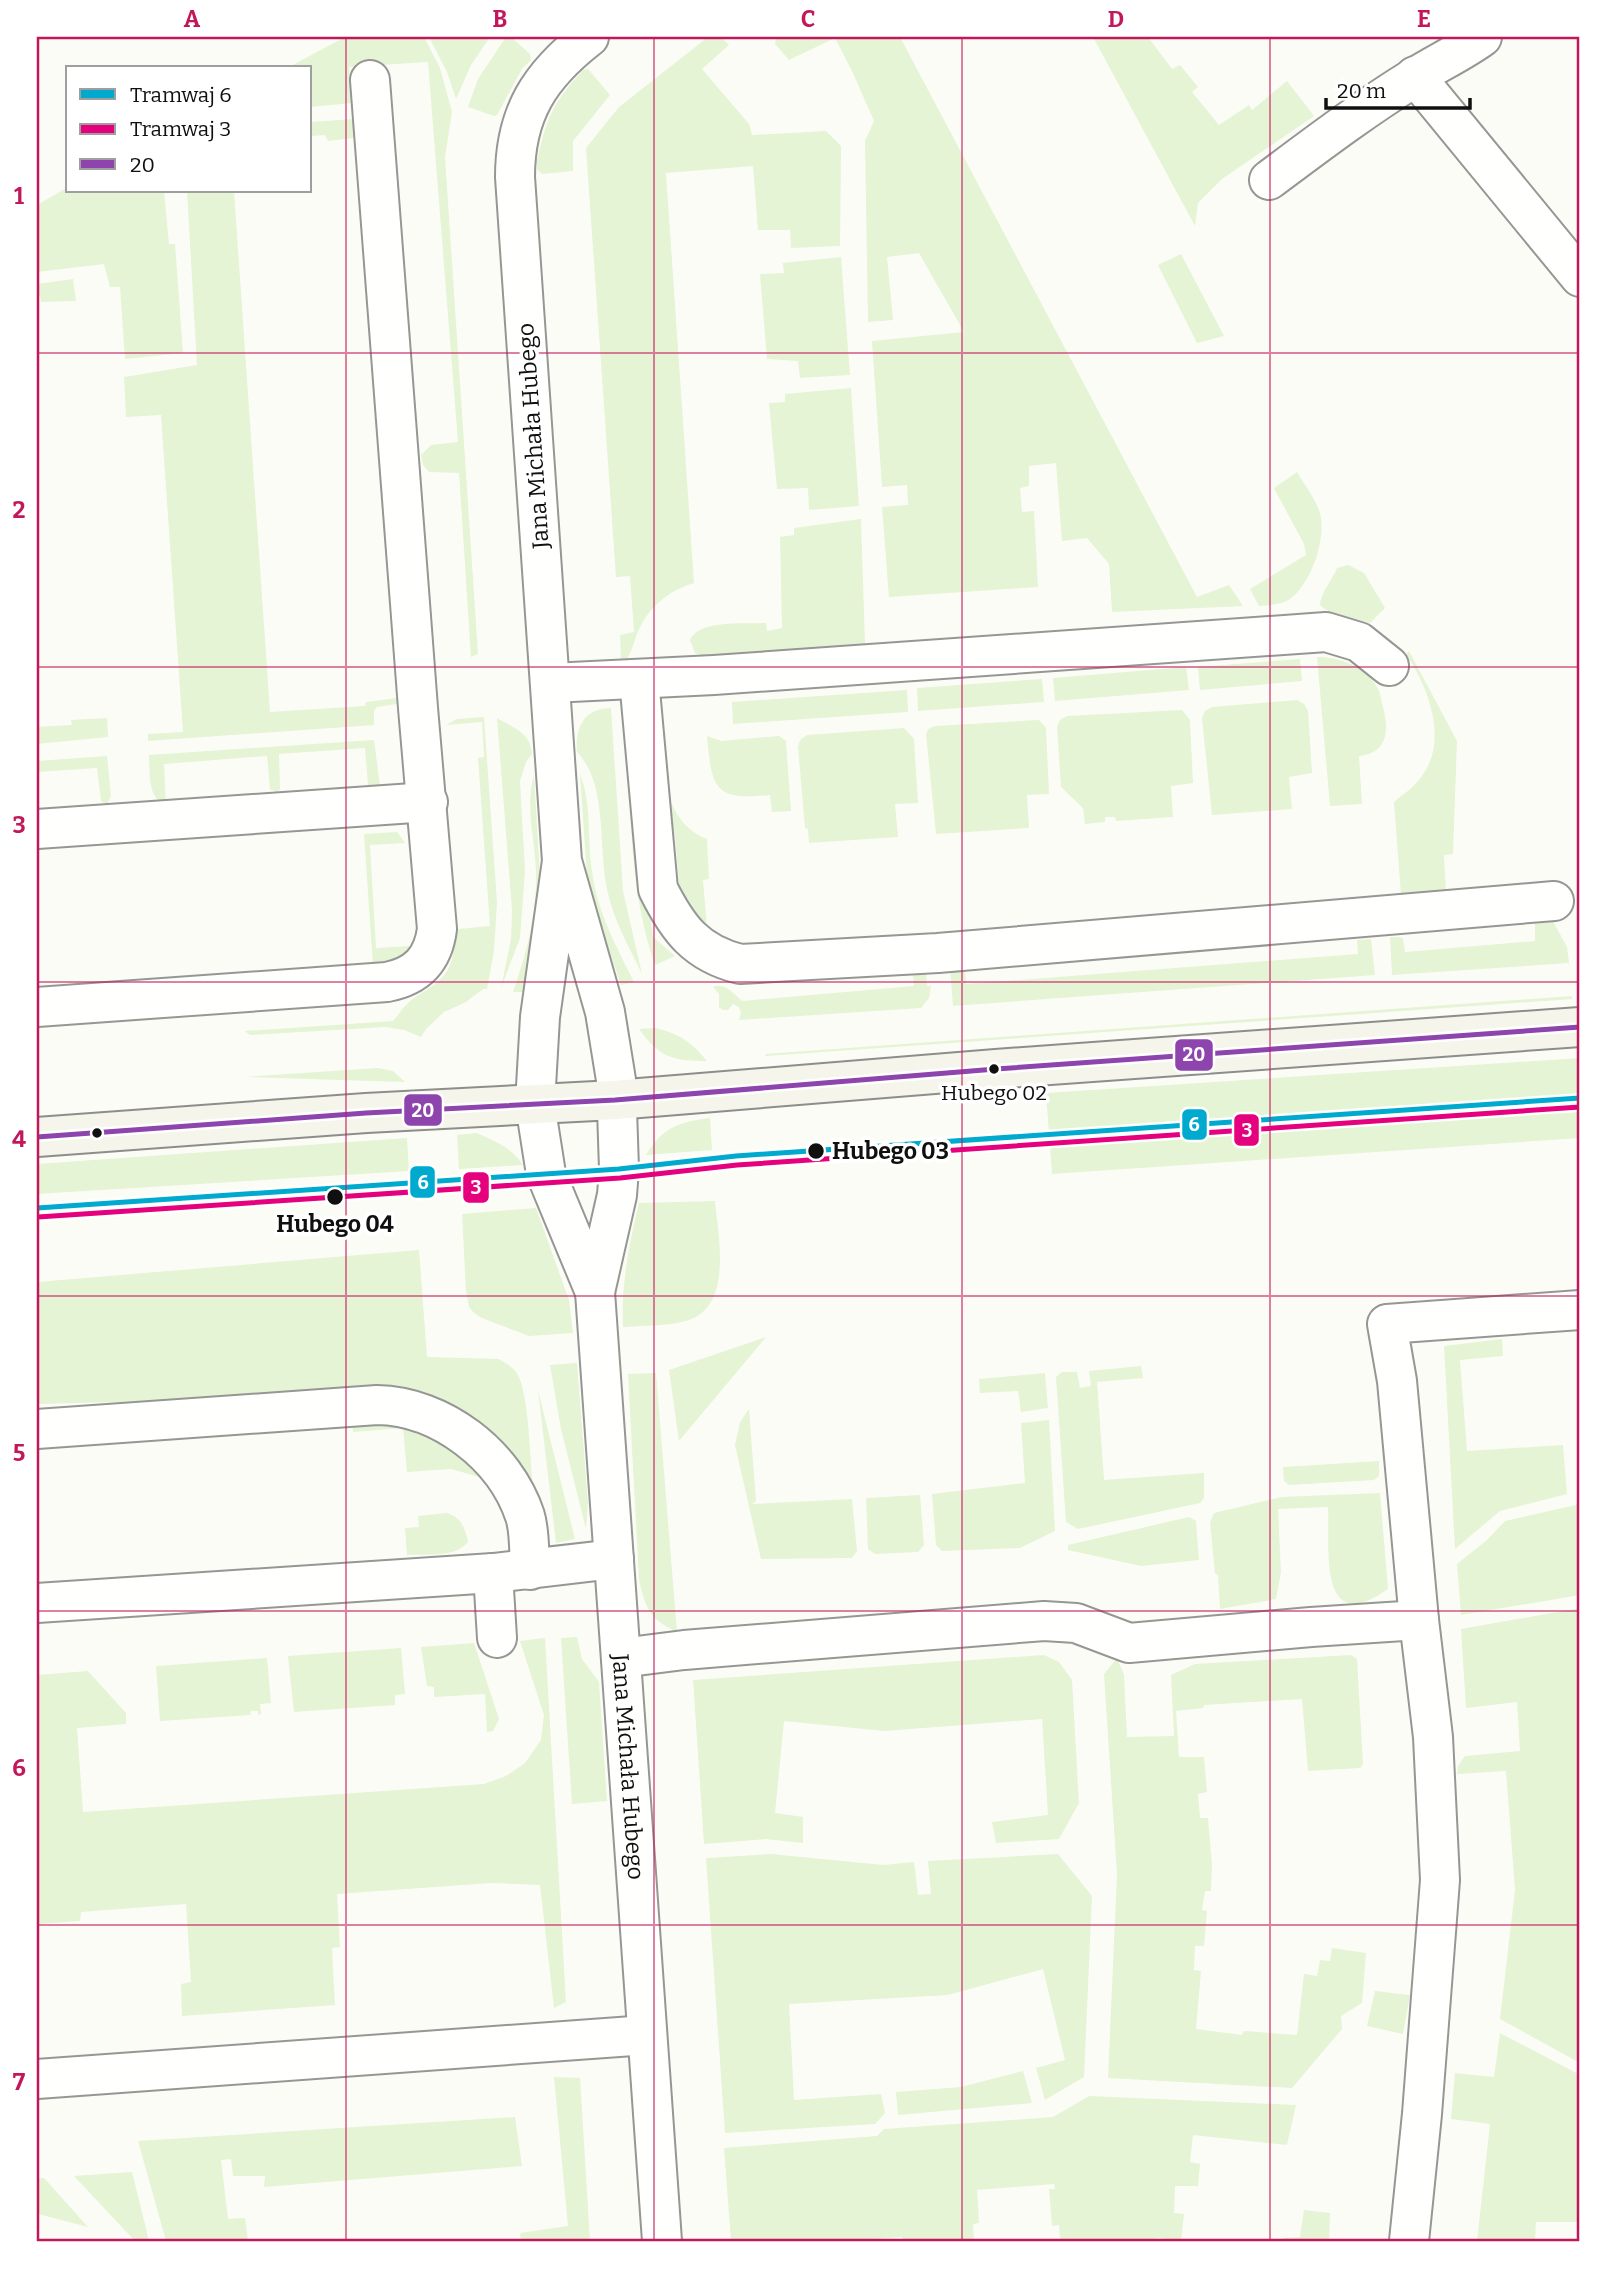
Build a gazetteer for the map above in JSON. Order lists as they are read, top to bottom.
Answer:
{
  "streets": {
    "street": ["Jana Michała Hubego"]
  },
  "places": ["Hubego 02", "Hubego 03", "Hubego 04"],
  "lines": ["transit line 20", "tram line 6", "tram line 3"],
  "legend": ["Tramwaj 6", "Tramwaj 3", "20"],
  "scale_bar": "20 m",
  "grid": {
    "columns": [
      "A",
      "B",
      "C",
      "D",
      "E"
    ],
    "rows": [
      "1",
      "2",
      "3",
      "4",
      "5",
      "6",
      "7"
    ]
  }
}
